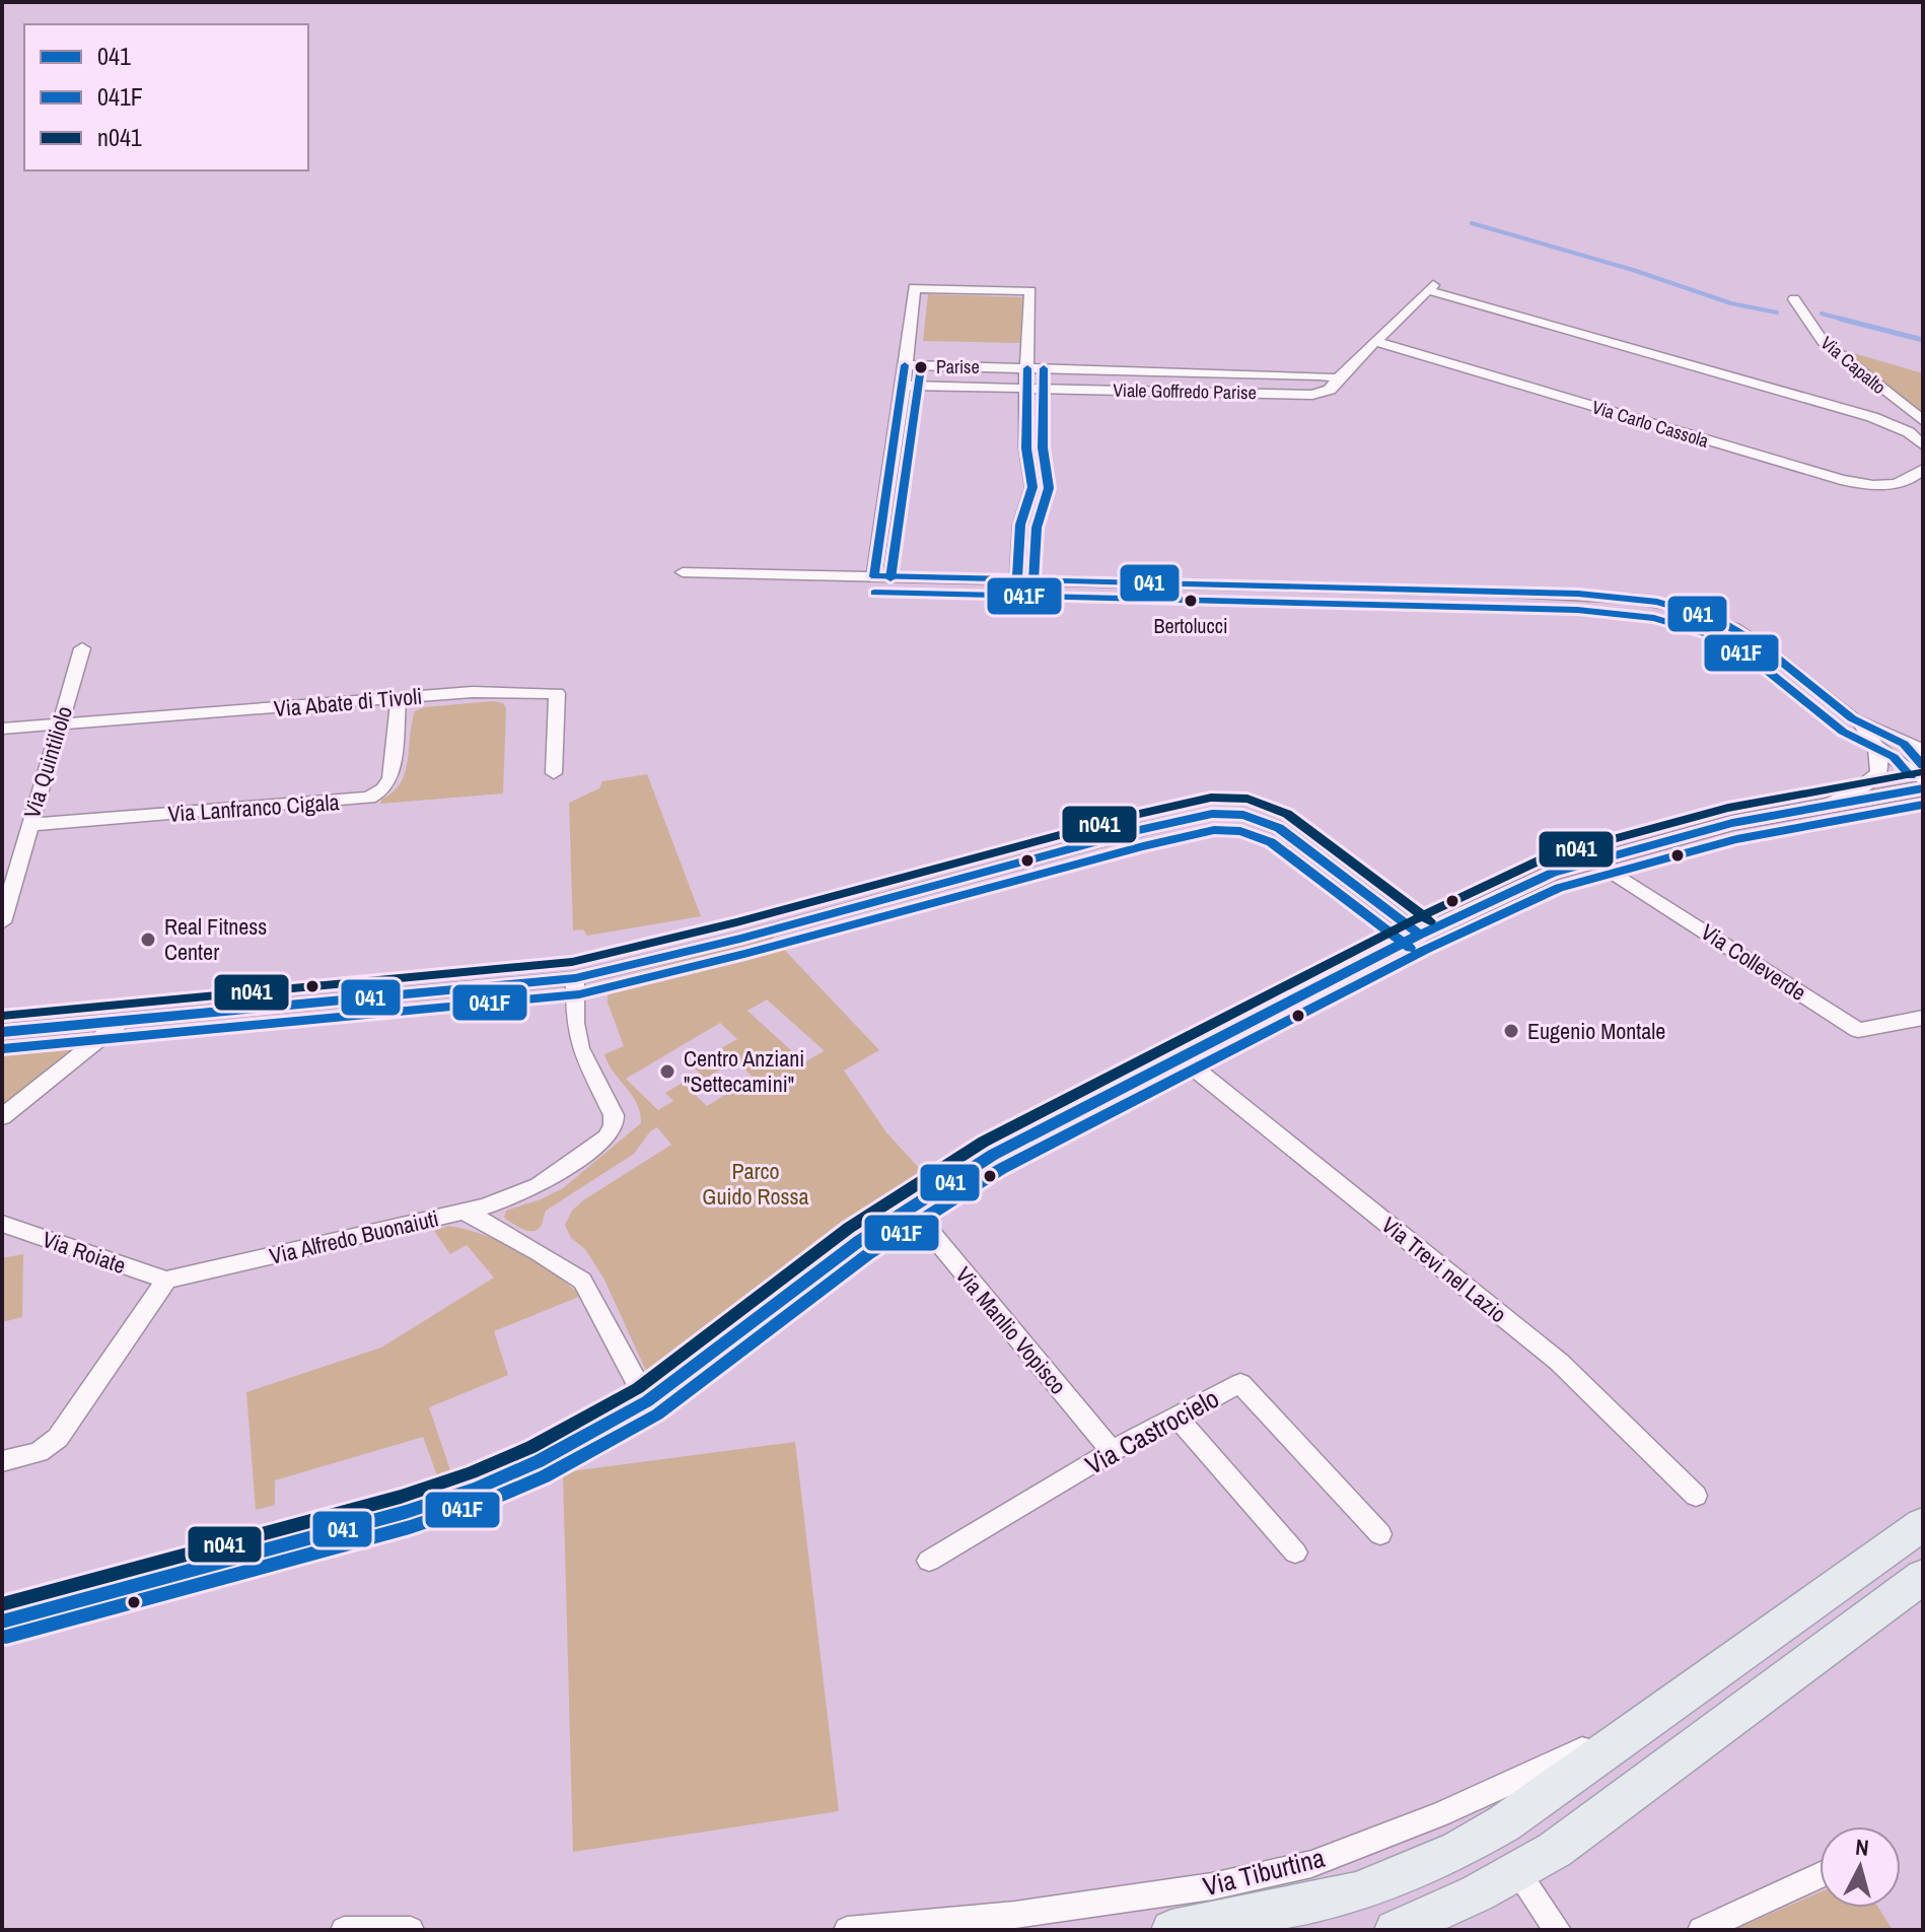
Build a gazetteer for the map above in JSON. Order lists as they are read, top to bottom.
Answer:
{
  "streets": {
    "main road": ["Via Tiburtina"],
    "street": [
      "Via Capalto",
      "Viale Goffredo Parise",
      "Via Carlo Cassola",
      "Via Abate di Tivoli",
      "Via Quintiliolo",
      "Via Lanfranco Cigala",
      "Via Colleverde",
      "Via Alfredo Buonaiuti",
      "Via Roiate",
      "Via Trevi nel Lazio",
      "Via Manlio Vopisco",
      "Via Castrocielo"
    ]
  },
  "crossings": [
    ["Viale Goffredo Parise", "Via Carlo Cassola"],
    ["Via Abate di Tivoli", "Via Quintiliolo"],
    ["Via Abate di Tivoli", "Via Lanfranco Cigala"],
    ["Via Quintiliolo", "Via Lanfranco Cigala"],
    ["Via Alfredo Buonaiuti", "Via Roiate"],
    ["Via Manlio Vopisco", "Via Castrocielo"]
  ],
  "parks": ["Parco Guido Rossa"],
  "places": [
    "Parise",
    "Bertolucci",
    "Real Fitness Center",
    "Eugenio Montale",
    "Centro Anziani \"Settecamini\""
  ],
  "lines": ["transit line 041", "transit line 041F", "transit line n041"],
  "legend": ["041", "041F", "n041"],
  "north": "top"
}
